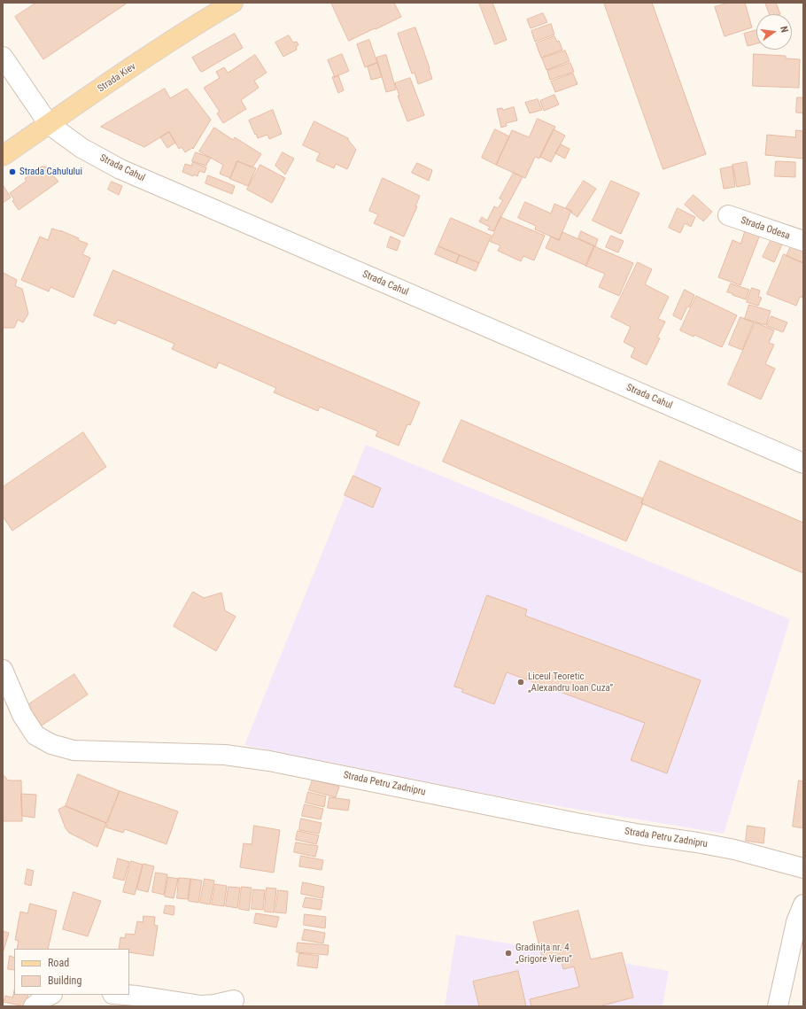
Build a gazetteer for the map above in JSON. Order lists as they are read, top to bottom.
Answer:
{
  "streets": {
    "main road": ["Strada Kiev"],
    "street": ["Strada Cahul", "Strada Odesa", "Strada Petru Zadnipru"]
  },
  "crossings": [
    ["Strada Kiev", "Strada Cahul"]
  ],
  "places": ["Strada Cahulului", "Liceul Teoretic „Alexandru Ioan Cuza”", "Gradinița nr. 4 „Grigore Vieru”"],
  "legend": ["Road", "Building"],
  "north": "right"
}
